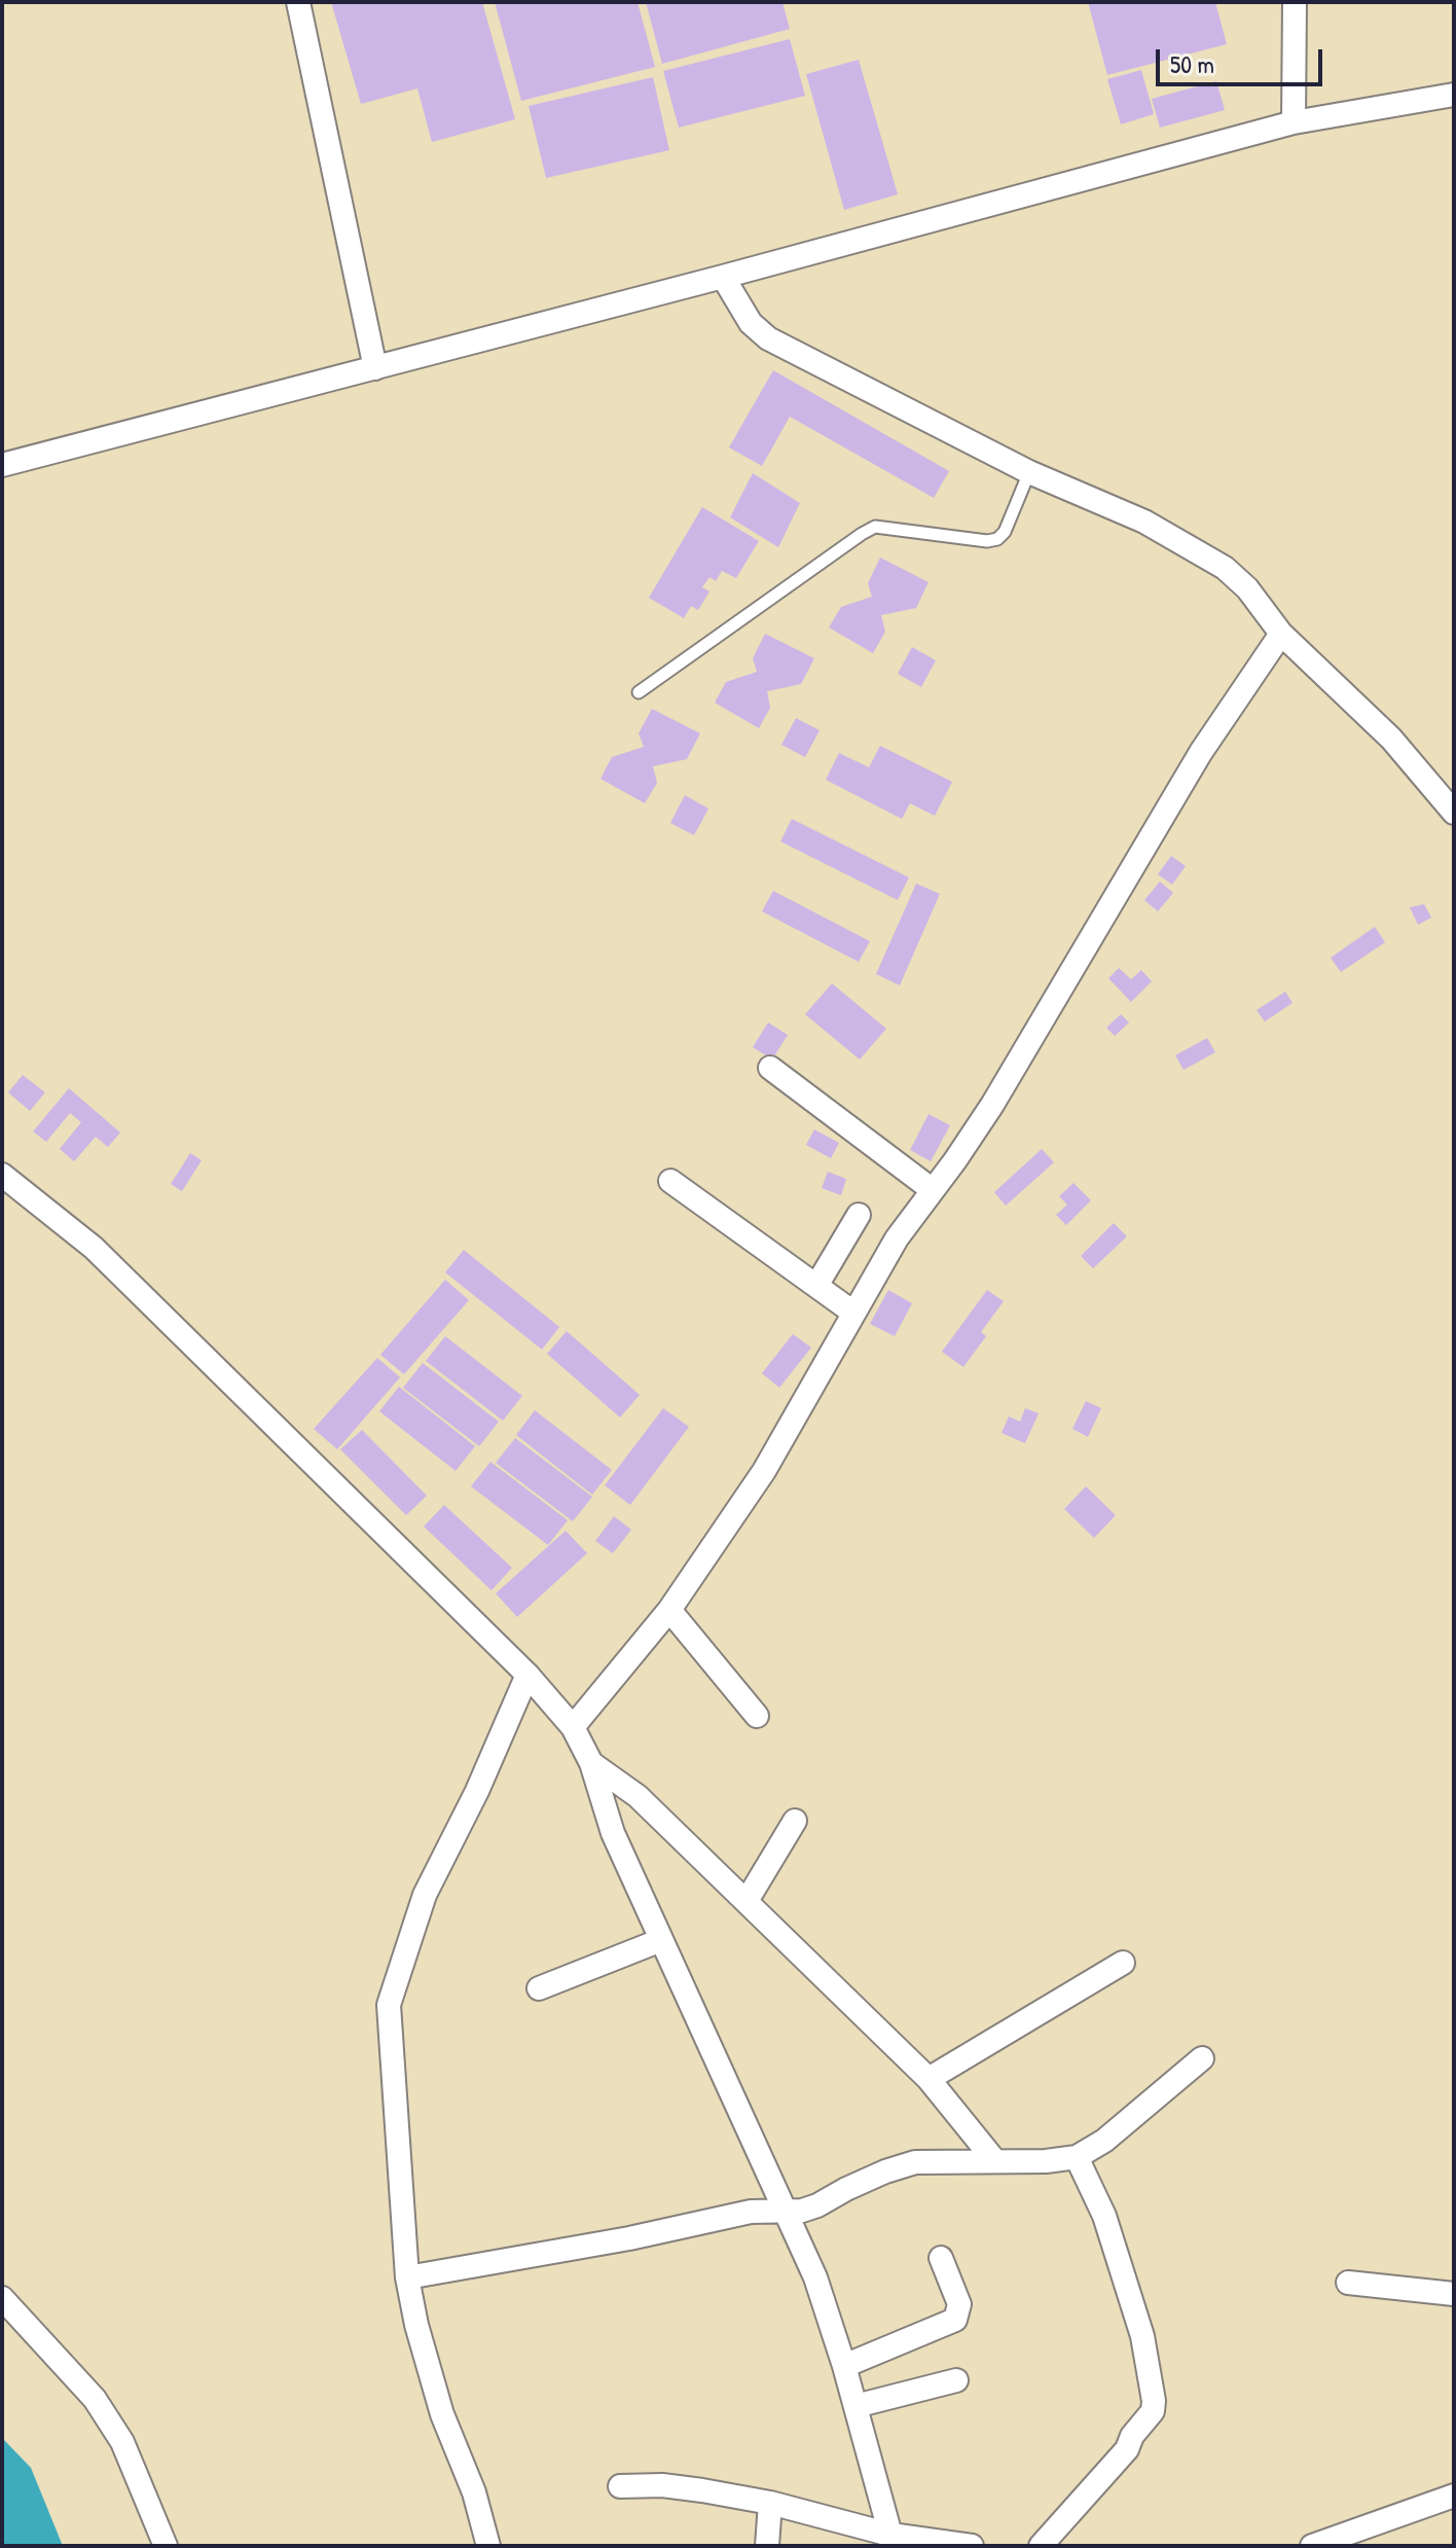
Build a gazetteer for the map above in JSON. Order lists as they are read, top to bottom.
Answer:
{
  "scale_bar": "50 m"
}
